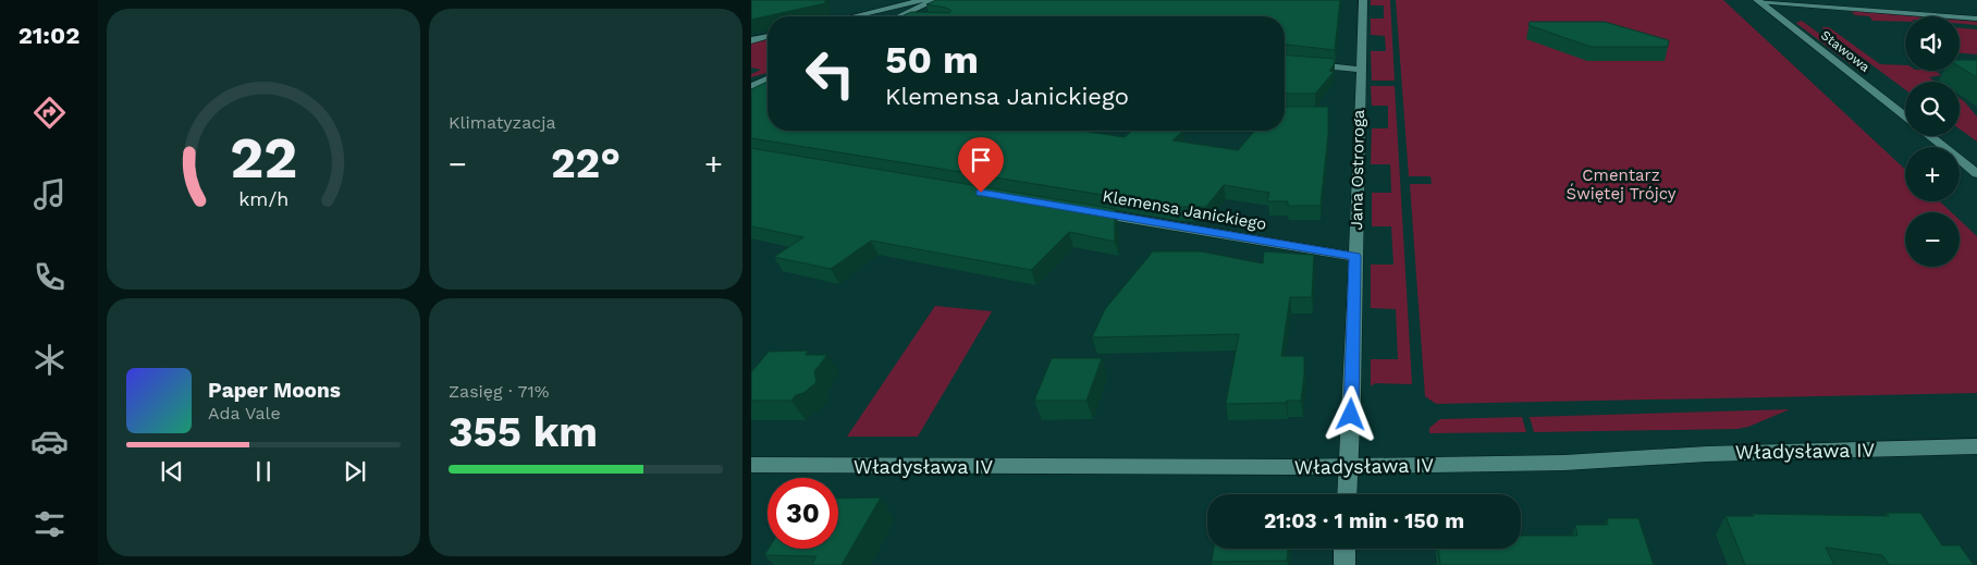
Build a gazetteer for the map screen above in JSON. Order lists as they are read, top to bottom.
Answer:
{
  "streets": {
    "street": [
      "Stawowa",
      "Jana Ostroroga",
      "Klemensa Janickiego",
      "Władysława IV"
    ]
  },
  "crossings": [
    ["Jana Ostroroga", "Klemensa Janickiego"],
    ["Jana Ostroroga", "Władysława IV"]
  ],
  "parks": ["Cmentarz Świętej Trójcy"],
  "page": {
    "tabs": "21:02",
    "tile": [
      "Klimatyzacja",
      ["Zasięg · 71%", "355 km"]
    ],
    "map_buttons": ["+", "−"],
    "turn": ["50 m", "Klemensa Janickiego"],
    "heat": ["−", "22°", "+"],
    "song": ["Paper Moons", "Ada Vale"],
    "limit": "30",
    "trip": "21:03 · 1 min · 150 m",
    "gauge": ["22", "km/h"]
  }
}
